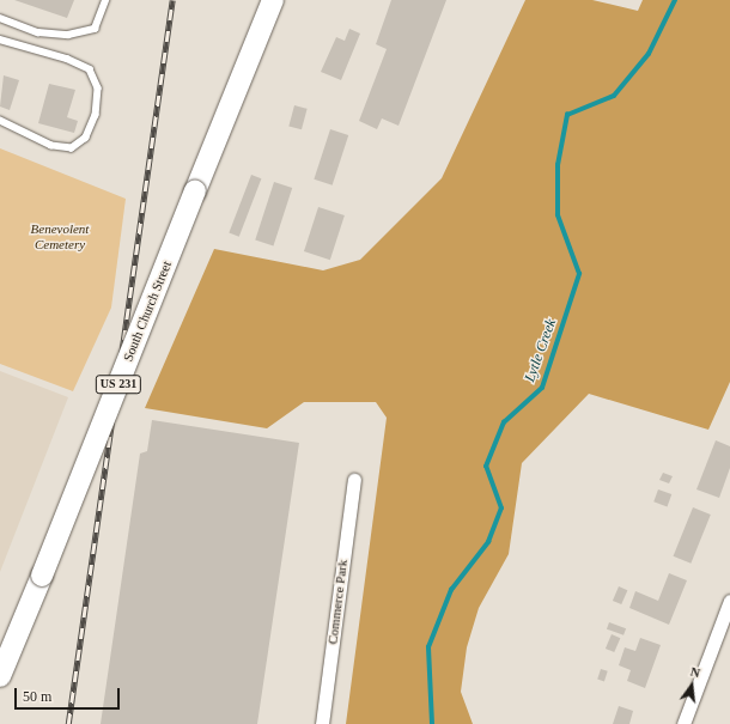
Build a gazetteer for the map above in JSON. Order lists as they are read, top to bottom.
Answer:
{
  "streets": {
    "main road": ["South Church Street", "US 231"],
    "street": ["Commerce Park"]
  },
  "water": ["Lytle Creek"],
  "parks": ["Benevolent Cemetery"],
  "scale_bar": "50 m",
  "north": "top"
}
